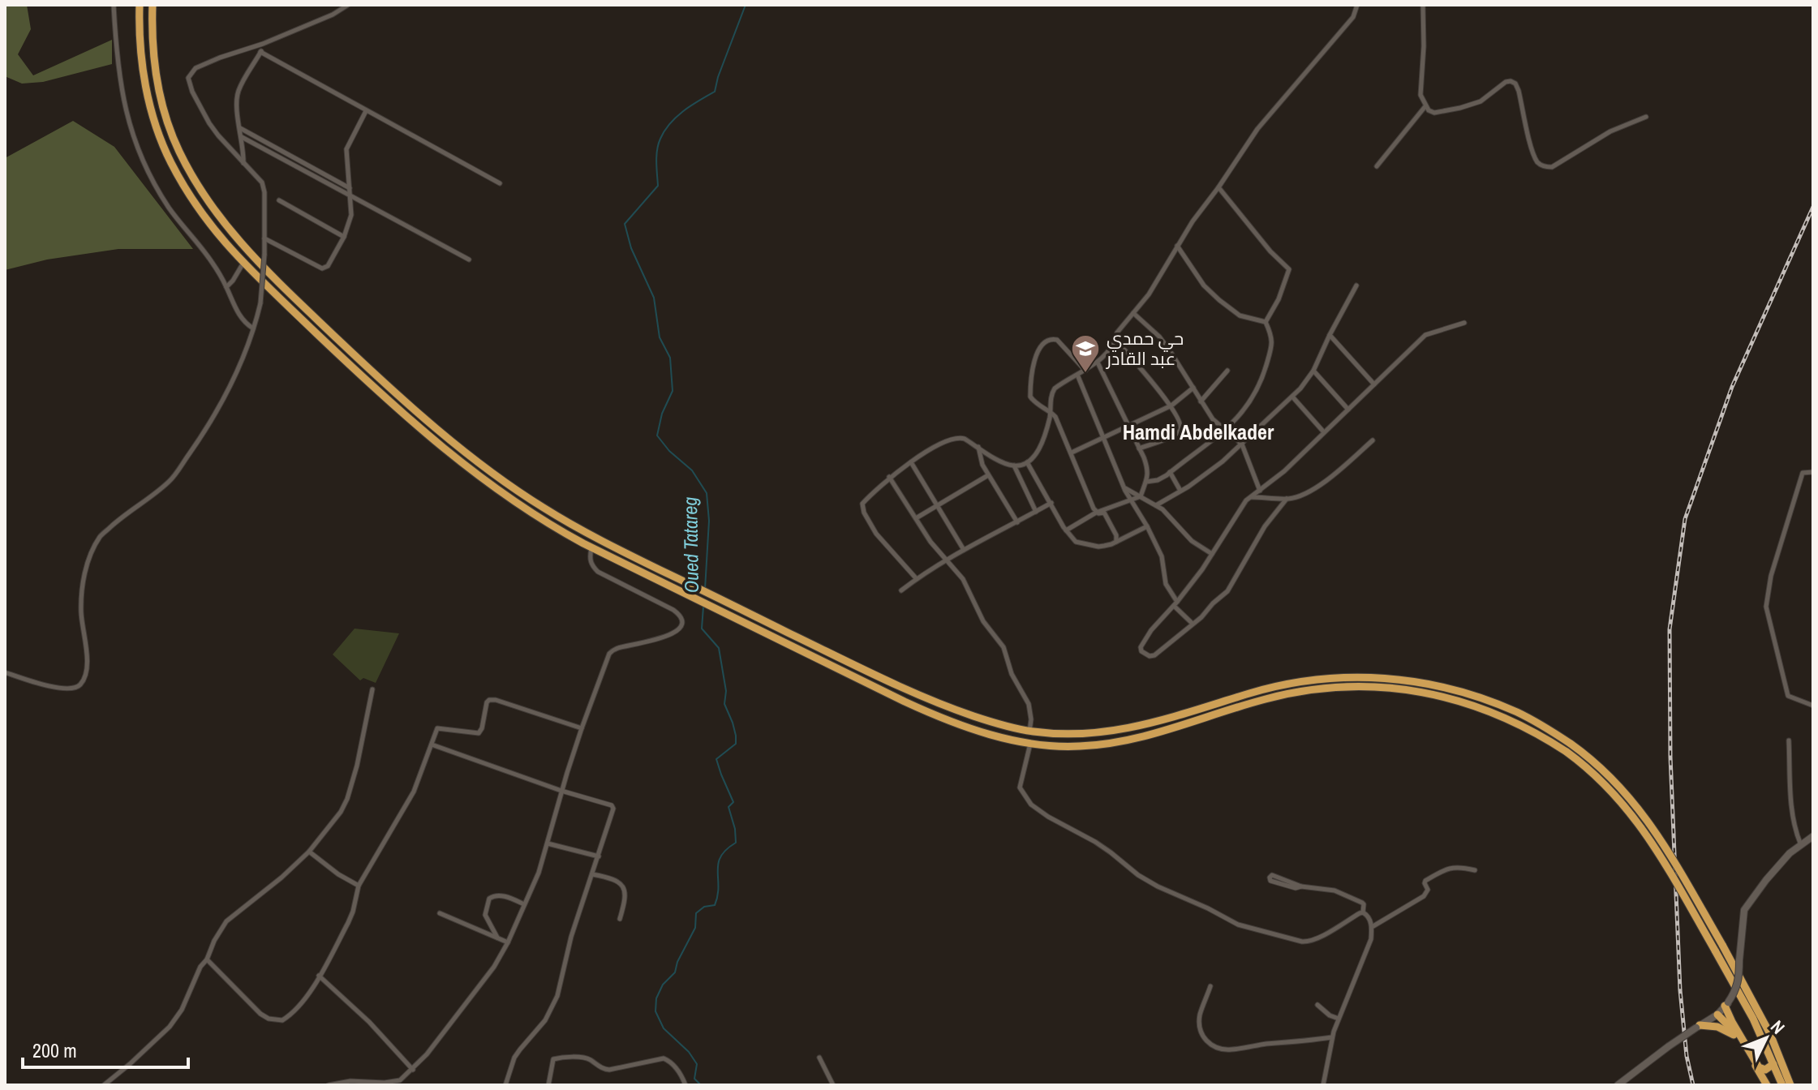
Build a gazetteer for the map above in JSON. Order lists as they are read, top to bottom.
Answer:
{
  "districts": ["Hamdi Abdelkader"],
  "water": ["Oued Tatareg"],
  "places": {
    "school or university": ["حي حمدي عبد القادر"]
  },
  "scale_bar": "200 m",
  "north": "top right"
}
